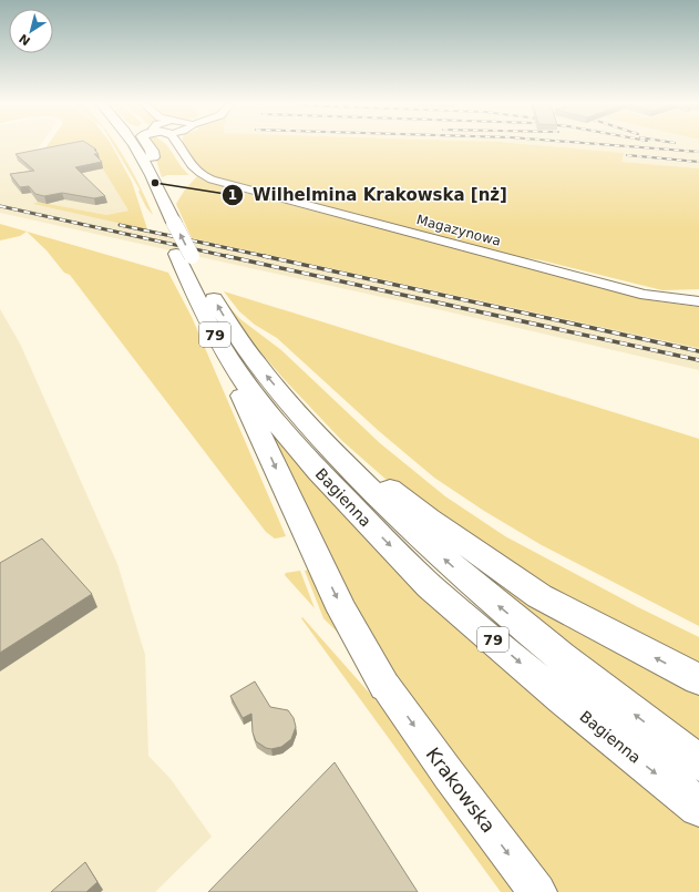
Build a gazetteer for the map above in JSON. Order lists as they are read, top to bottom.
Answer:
{
  "streets": {
    "main road": ["79", "Bagienna"],
    "street": ["Magazynowa", "Krakowska"]
  },
  "one_way": ["Krakowska"],
  "places": ["Wilhelmina Krakowska [nż]"],
  "north": "bottom left"
}
